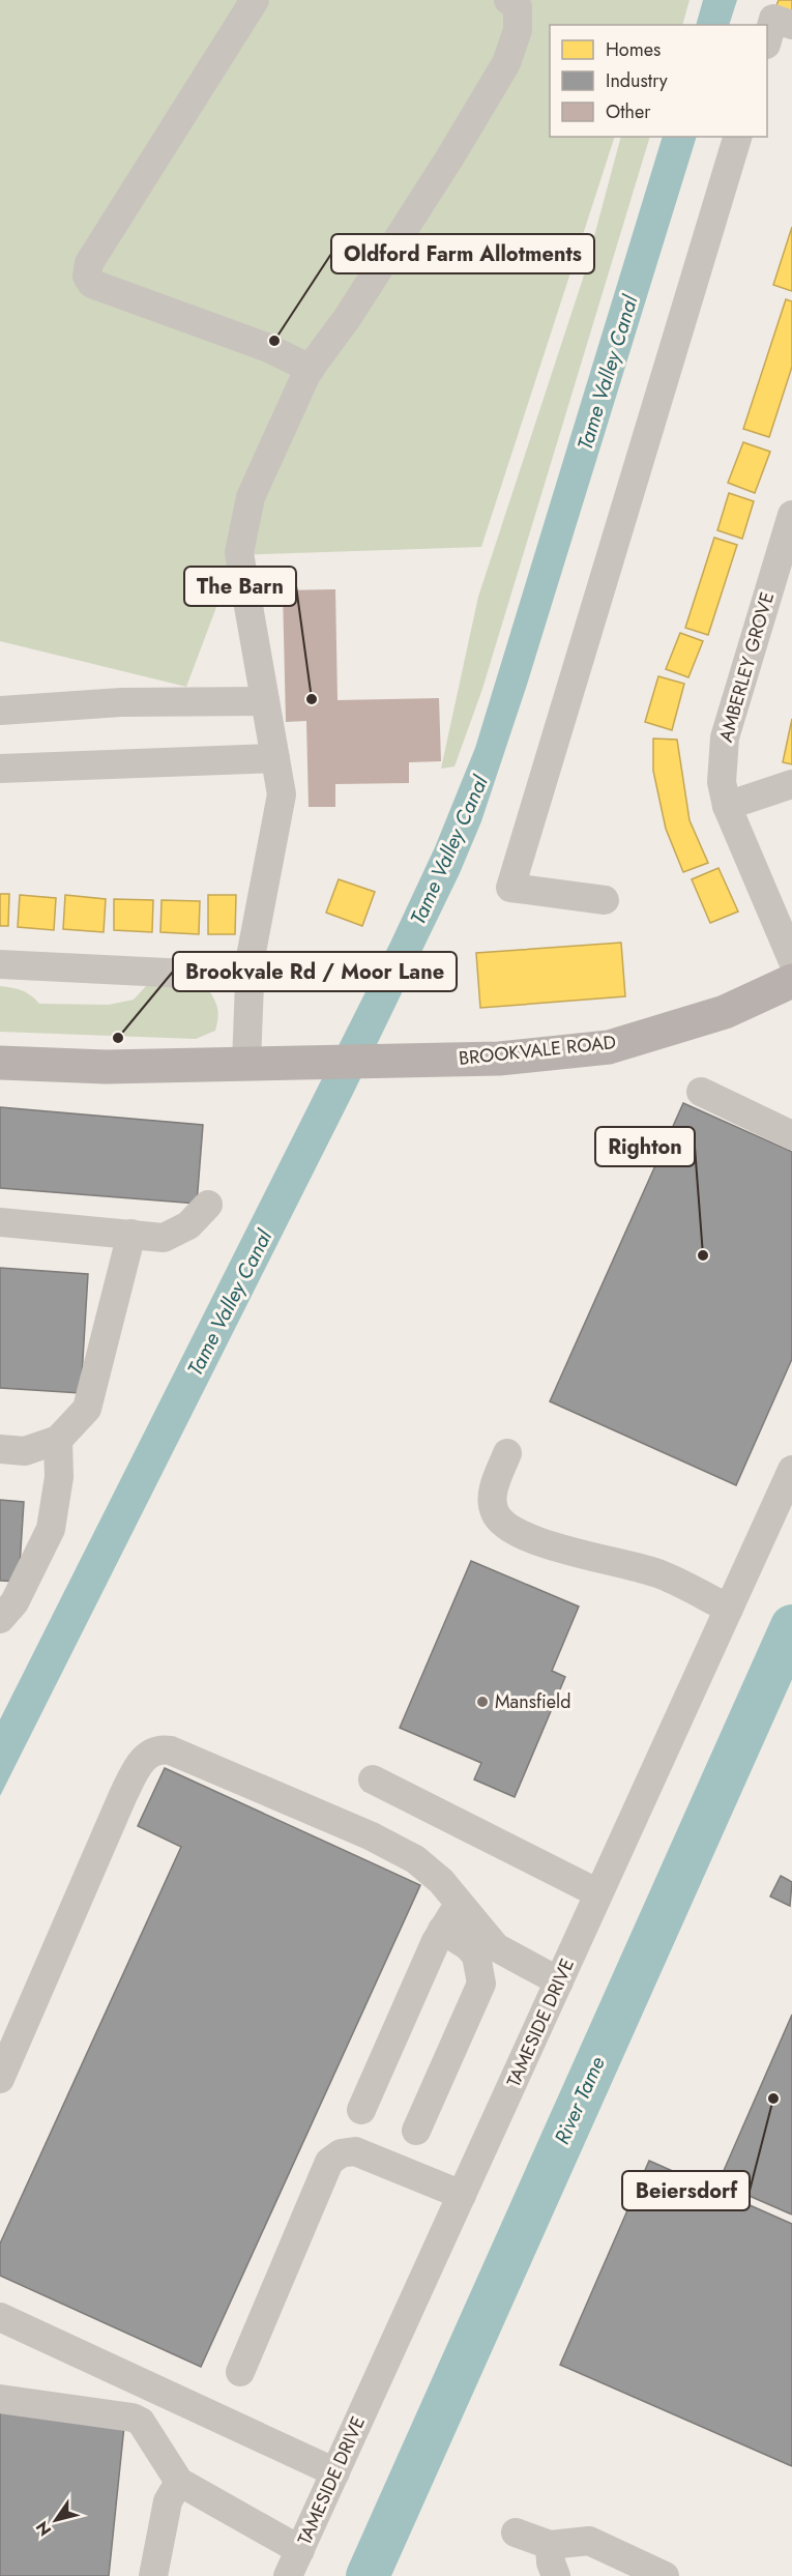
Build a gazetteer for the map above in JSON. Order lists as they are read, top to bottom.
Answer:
{
  "streets": {
    "main road": ["BROOKVALE ROAD"],
    "street": ["AMBERLEY GROVE", "TAMESIDE DRIVE"]
  },
  "water": ["Tame Valley Canal", "River Tame"],
  "places": [
    "Oldford Farm Allotments",
    "The Barn",
    "Brookvale Rd / Moor Lane",
    "Righton",
    "Mansfield",
    "Beiersdorf"
  ],
  "legend": ["Homes", "Industry", "Other"],
  "north": "bottom left"
}
